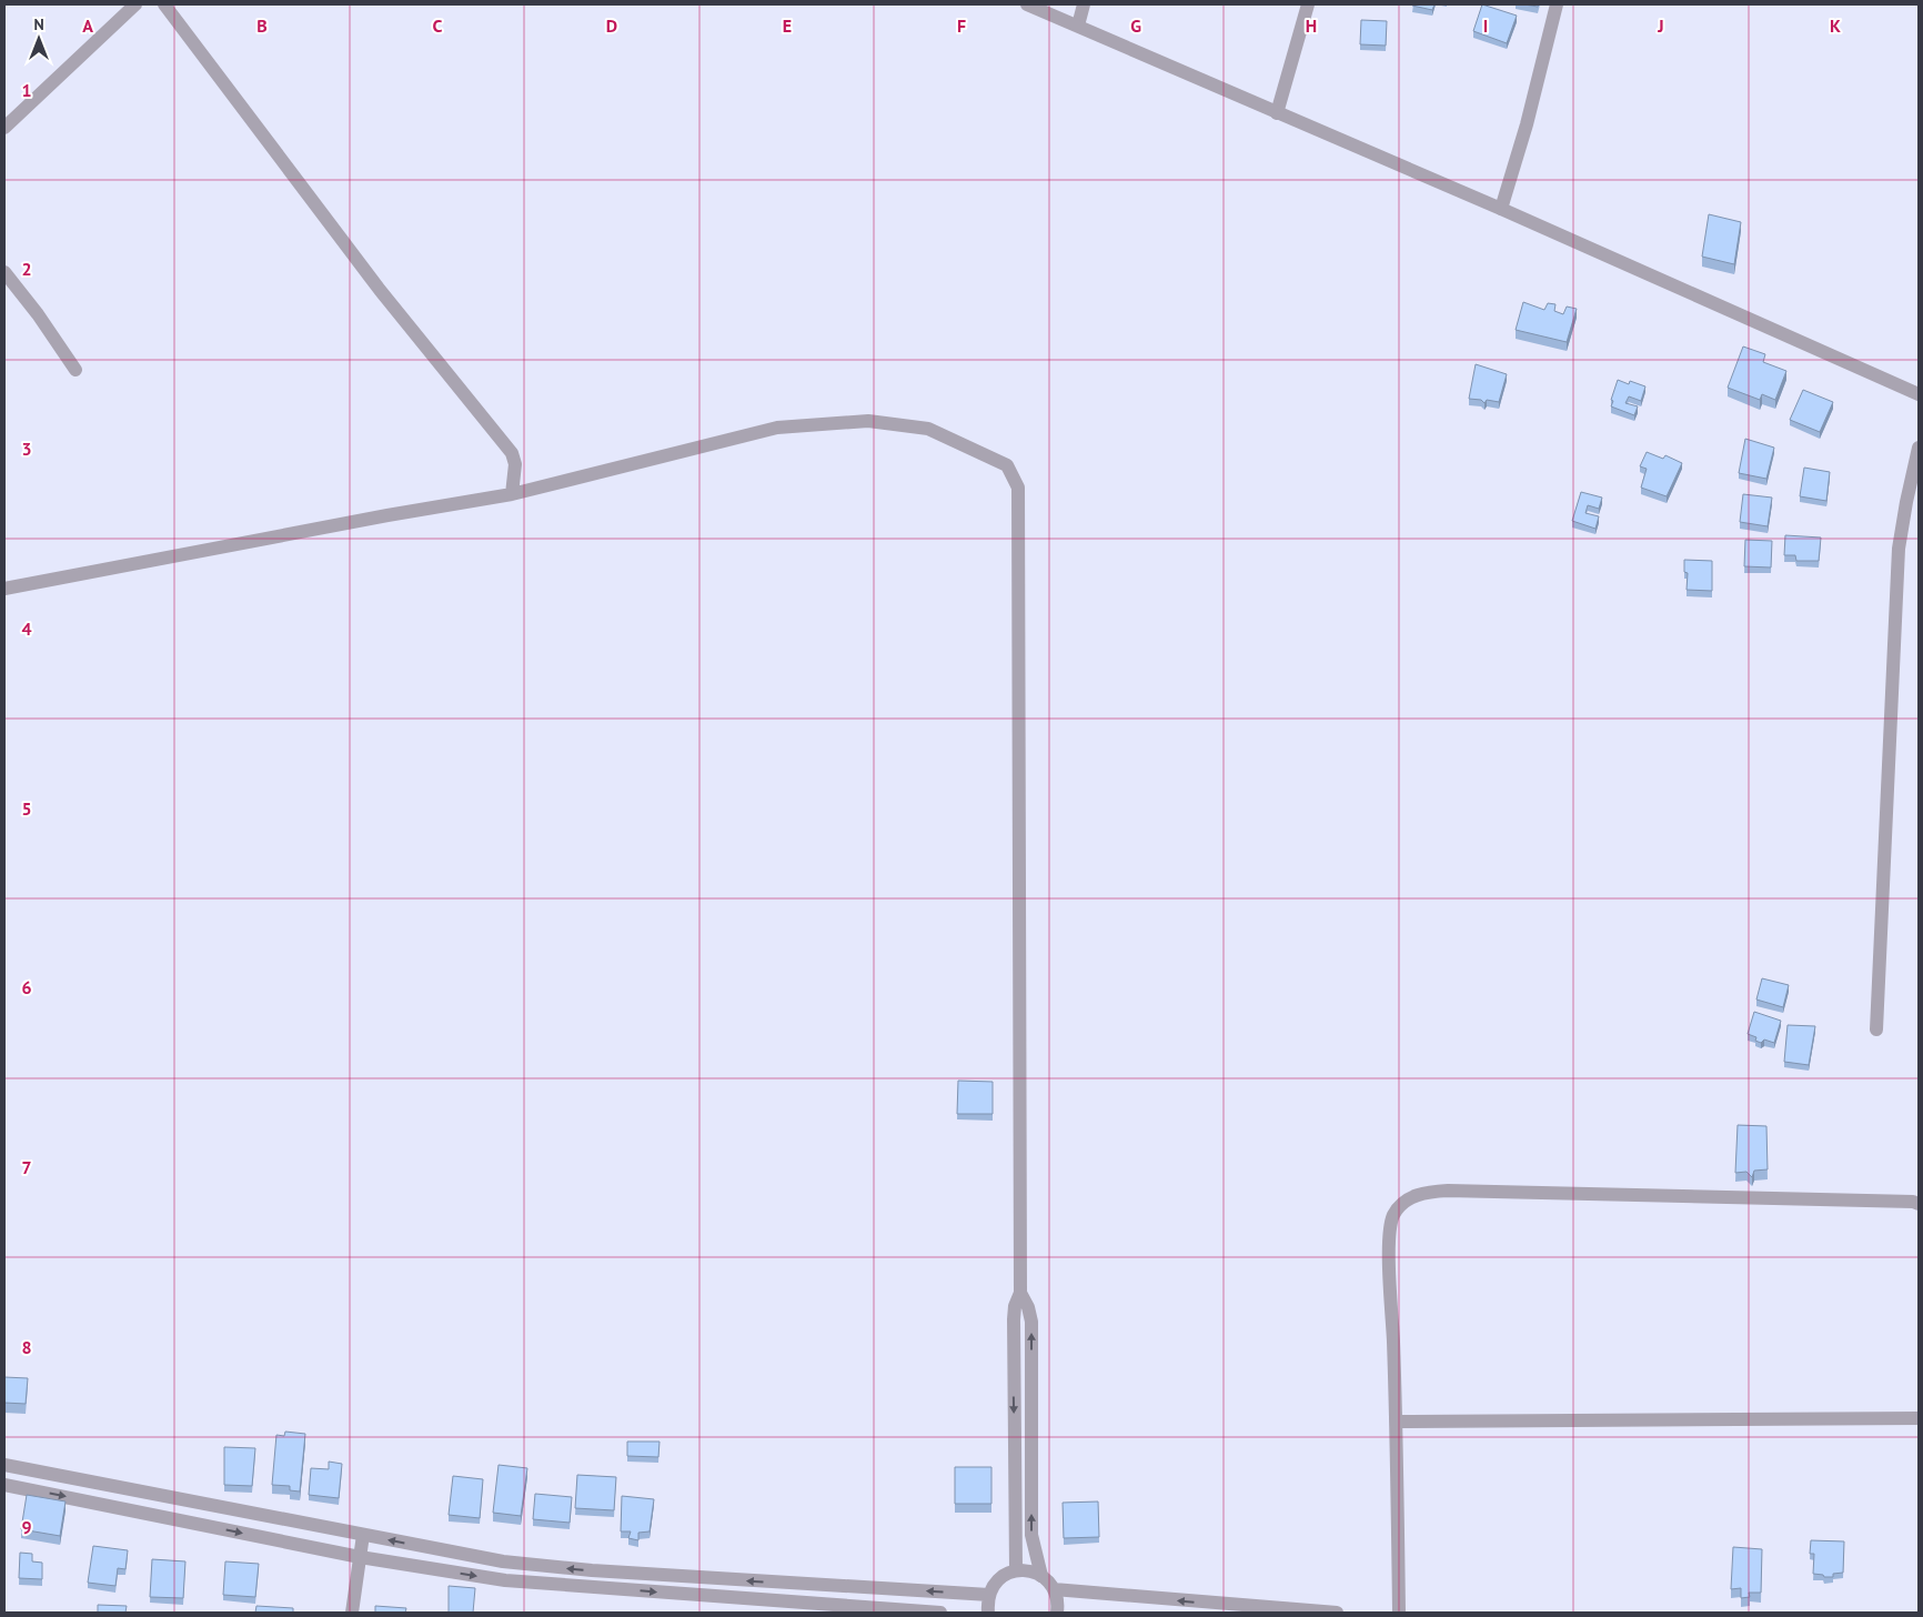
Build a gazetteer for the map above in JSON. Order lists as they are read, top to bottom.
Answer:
{
  "north": "top",
  "grid": {
    "columns": [
      "A",
      "B",
      "C",
      "D",
      "E",
      "F",
      "G",
      "H",
      "I",
      "J",
      "K"
    ],
    "rows": [
      "1",
      "2",
      "3",
      "4",
      "5",
      "6",
      "7",
      "8",
      "9"
    ]
  }
}
